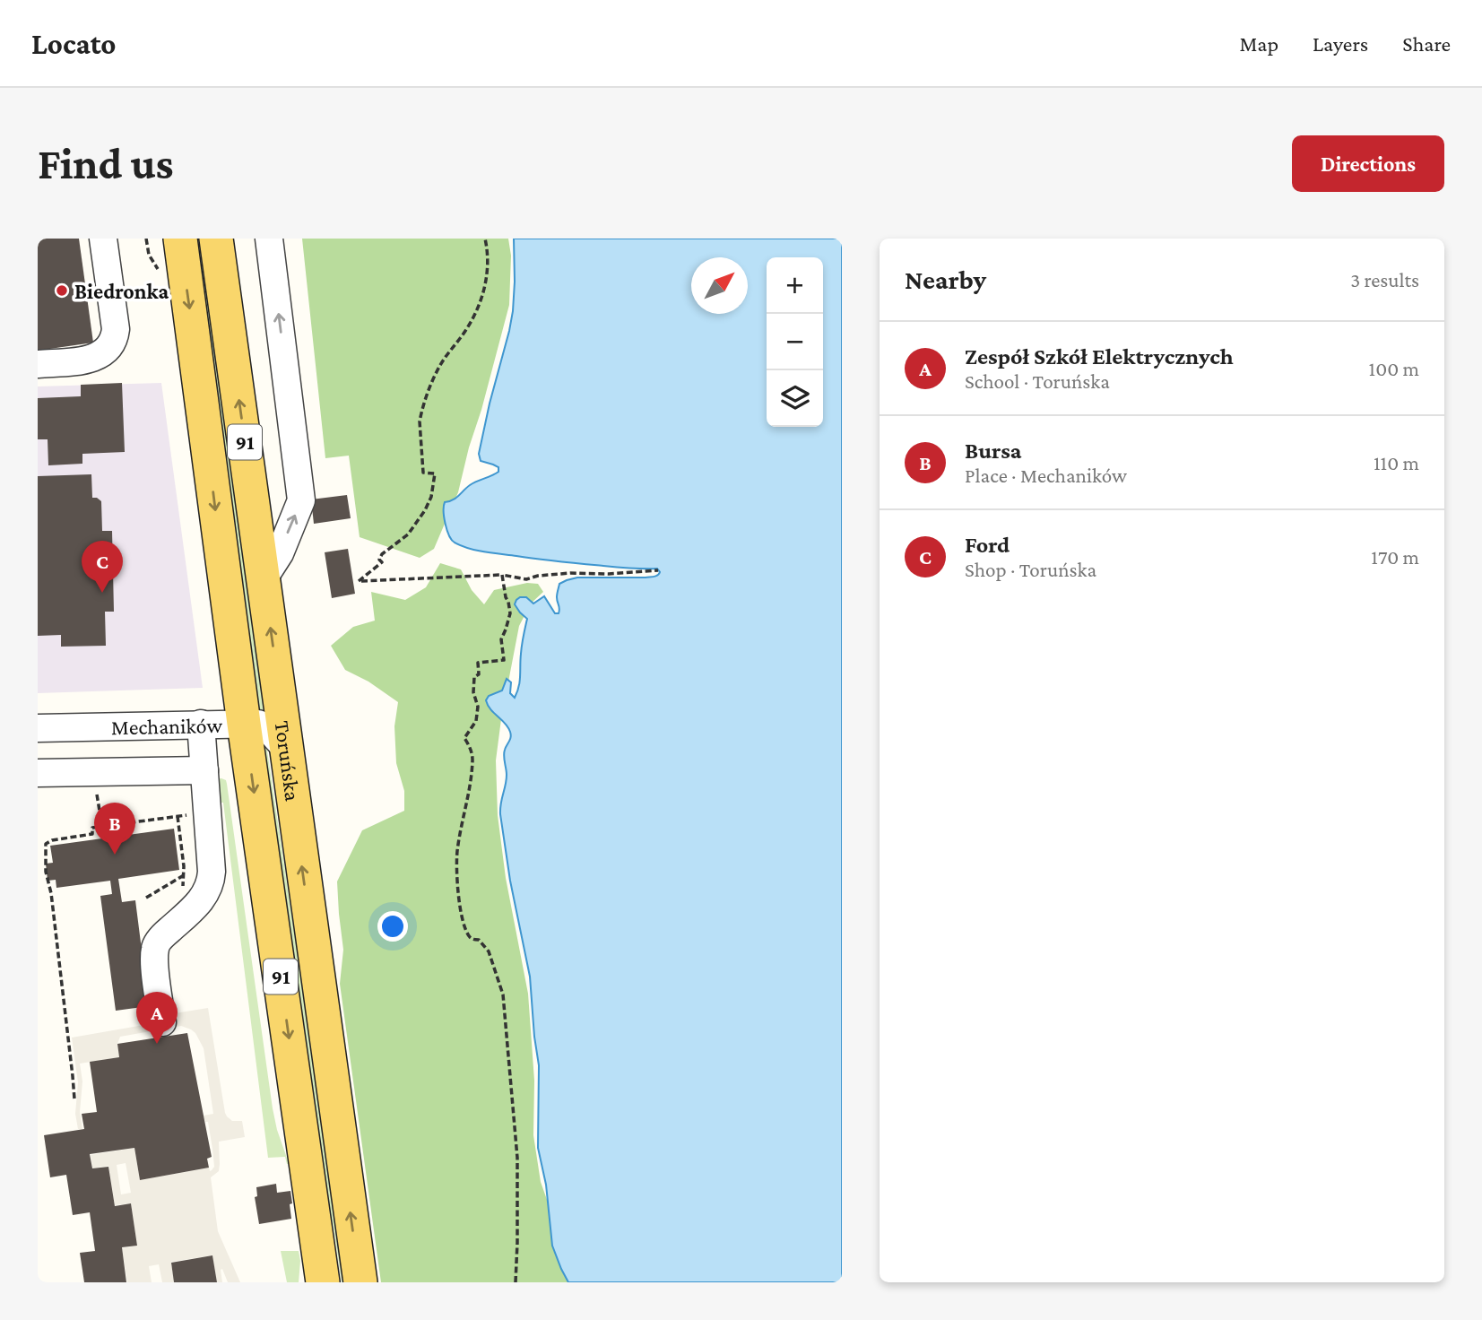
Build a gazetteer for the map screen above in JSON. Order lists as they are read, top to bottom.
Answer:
{
  "streets": {
    "main road": ["91", "Toruńska"],
    "street": ["Mechaników"]
  },
  "crossings": [
    ["Mechaników", "Toruńska"]
  ],
  "places": ["Biedronka"],
  "north": "top right",
  "page": {
    "header": "Locato",
    "nav": ["Map", "Layers", "Share"],
    "buttons": "Directions",
    "title": "Find us",
    "heading": ["Nearby", "3 results"],
    "map_buttons": ["+", "−"],
    "list": [
      {
        "mark": "A",
        "name": "Zespół Szkół Elektrycznych",
        "note": "School · Toruńska",
        "value": "100 m"
      },
      {
        "mark": "B",
        "name": "Bursa",
        "note": "Place · Mechaników",
        "value": "110 m"
      },
      {
        "mark": "C",
        "name": "Ford",
        "note": "Shop · Toruńska",
        "value": "170 m"
      }
    ],
    "pins": ["C", "B", "A"]
  }
}
